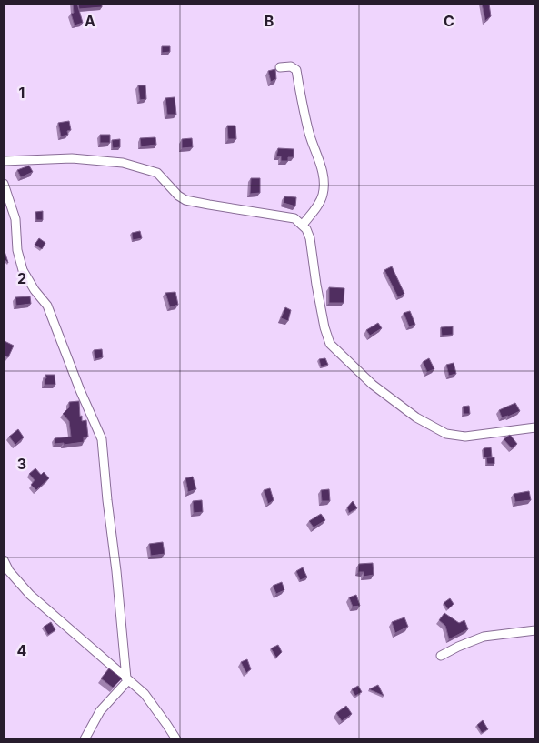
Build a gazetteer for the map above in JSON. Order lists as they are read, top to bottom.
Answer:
{
  "grid": {
    "columns": ["A", "B", "C"],
    "rows": [
      "1",
      "2",
      "3",
      "4"
    ]
  }
}
